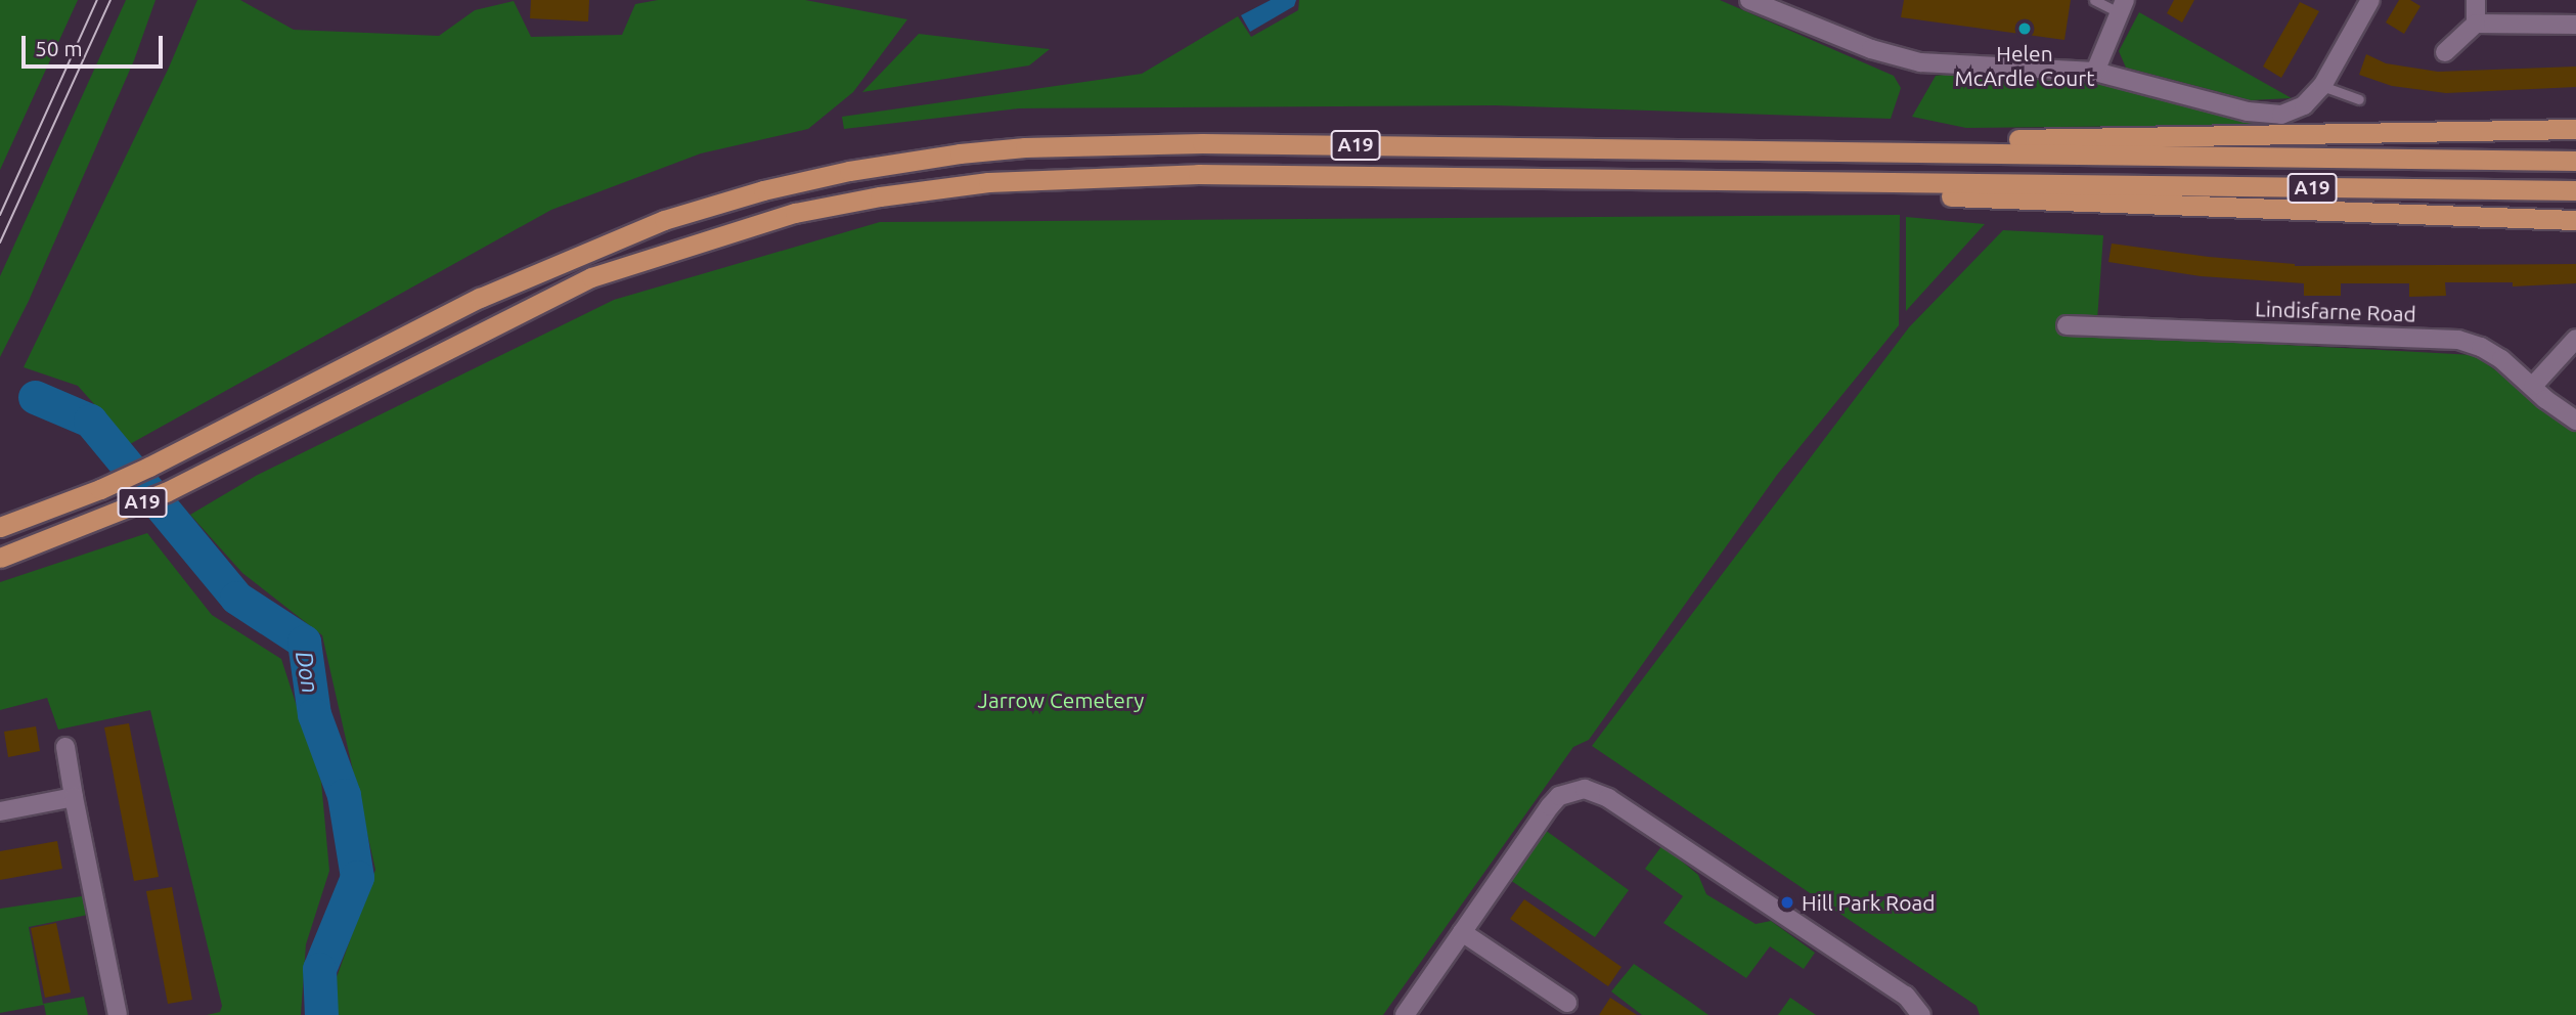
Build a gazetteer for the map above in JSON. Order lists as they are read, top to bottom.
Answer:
{
  "streets": {
    "highway": ["A19"],
    "street": ["Lindisfarne Road"]
  },
  "water": ["Don"],
  "parks": ["Jarrow Cemetery"],
  "places": ["Helen McArdle Court", "Hill Park Road"],
  "scale_bar": "50 m"
}
